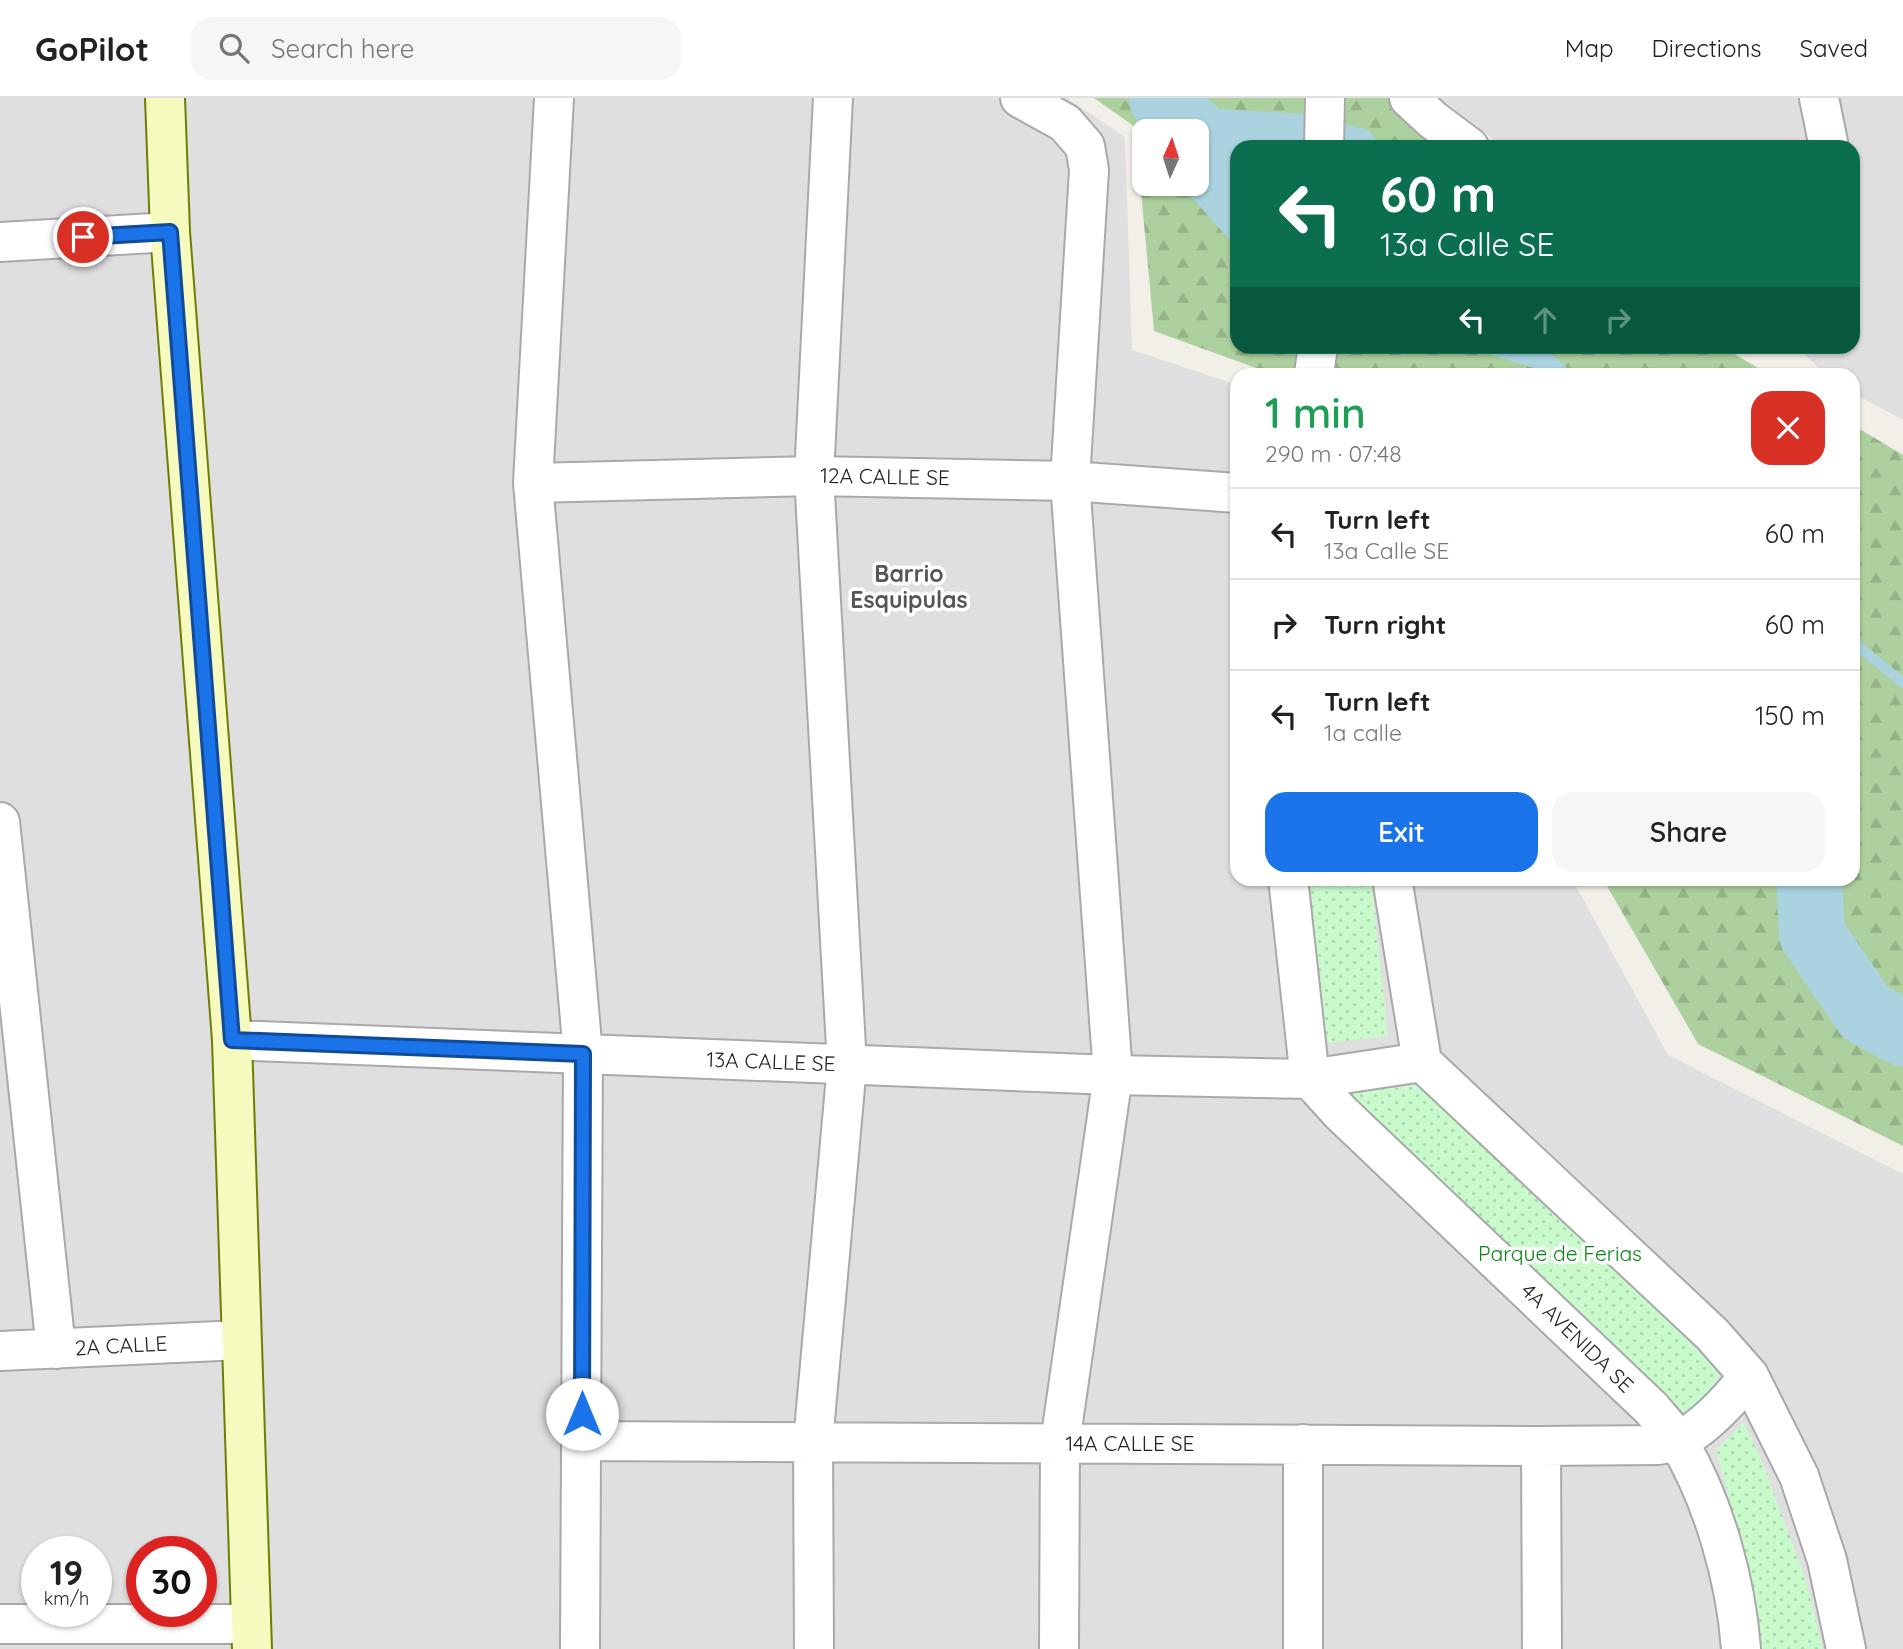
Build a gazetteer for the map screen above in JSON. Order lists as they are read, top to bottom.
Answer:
{
  "streets": {
    "street": [
      "12A CALLE SE",
      "13A CALLE SE",
      "4A AVENIDA SE",
      "2A CALLE",
      "14A CALLE SE"
    ]
  },
  "crossings": [
    ["13A CALLE SE", "4A AVENIDA SE"],
    ["4A AVENIDA SE", "14A CALLE SE"]
  ],
  "districts": ["Barrio Esquipulas"],
  "parks": ["Parque de Ferias"],
  "north": "top",
  "page": {
    "header": "GoPilot",
    "search": "Search here",
    "nav": ["Map", "Directions", "Saved"],
    "turn": ["60 m", "13a Calle SE"],
    "heading": ["1 min", "290 m · 07:48"],
    "list": [
      {
        "name": "Turn left",
        "note": "13a Calle SE",
        "value": "60 m"
      },
      {
        "name": "Turn right",
        "value": "60 m"
      },
      {
        "name": "Turn left",
        "note": "1a calle",
        "value": "150 m"
      }
    ],
    "buttons": ["Exit", "Share"],
    "speed": "19 km/h",
    "limit": "30"
  }
}
